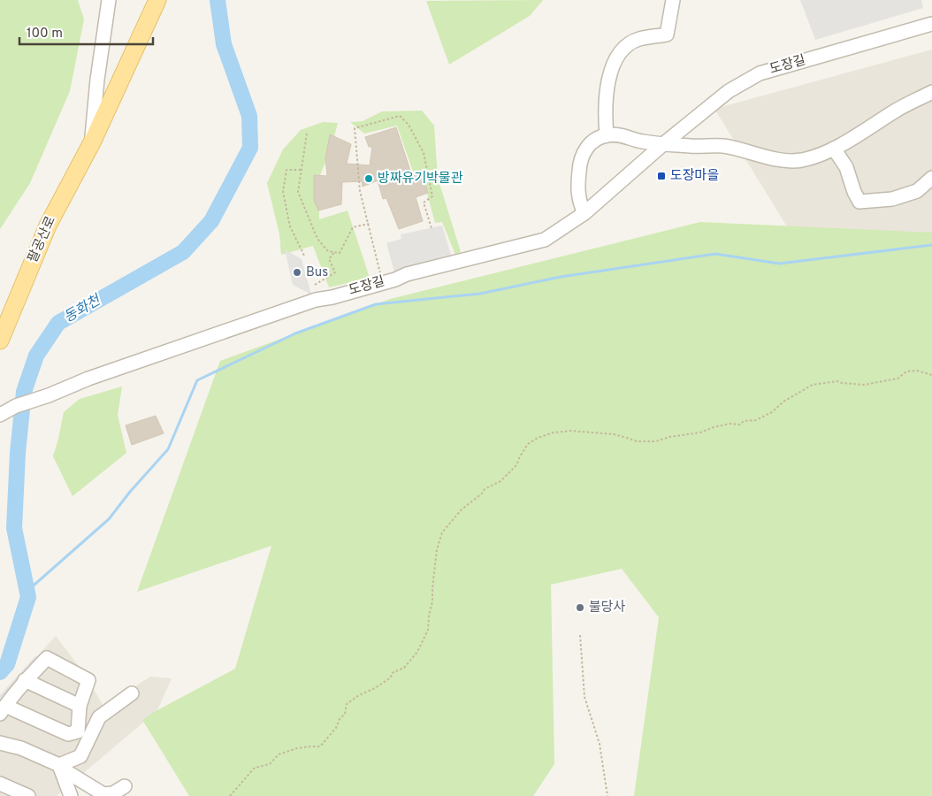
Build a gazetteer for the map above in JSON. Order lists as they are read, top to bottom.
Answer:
{
  "streets": {
    "main road": ["팔공산로"],
    "street": ["도장길"]
  },
  "water": ["동화천"],
  "places": {
    "transit": ["도장마을"],
    "other": ["방짜유기박물관", "Bus", "불당사"]
  },
  "scale_bar": "100 m"
}
